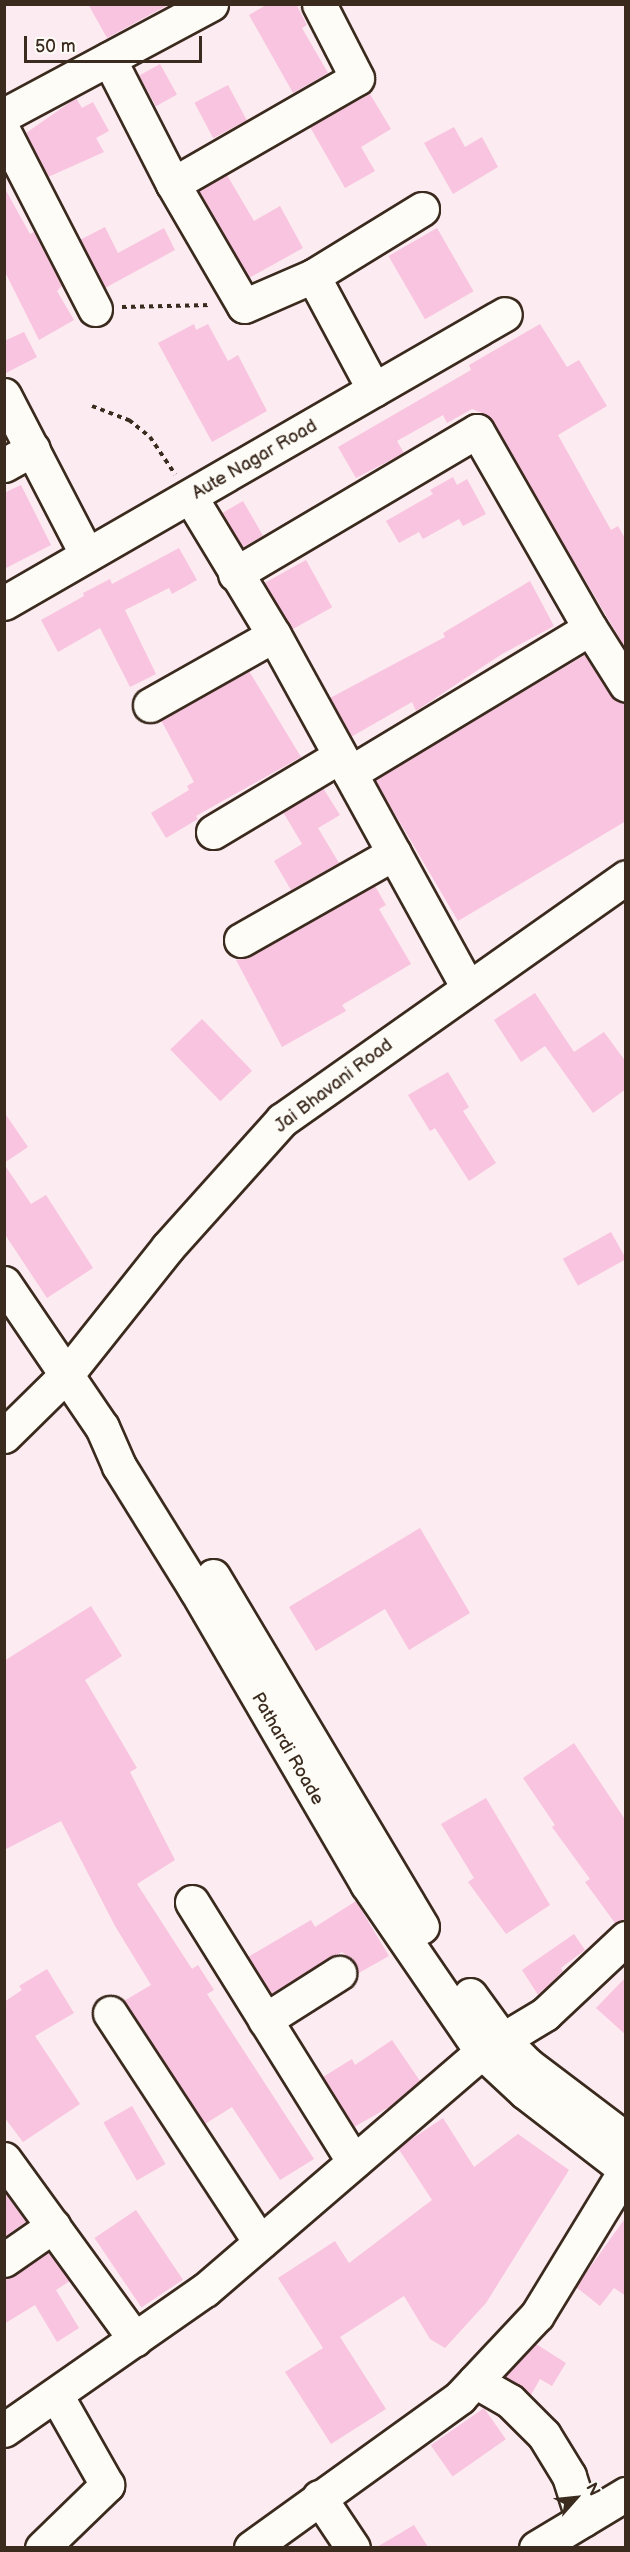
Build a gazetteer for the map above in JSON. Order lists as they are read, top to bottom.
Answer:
{
  "streets": {
    "street": ["Aute Nagar Road", "Jai Bhavani Road", "Pathardi Roade"]
  },
  "crossings": [
    ["Jai Bhavani Road", "Pathardi Roade"]
  ],
  "scale_bar": "50 m",
  "north": "top right"
}
